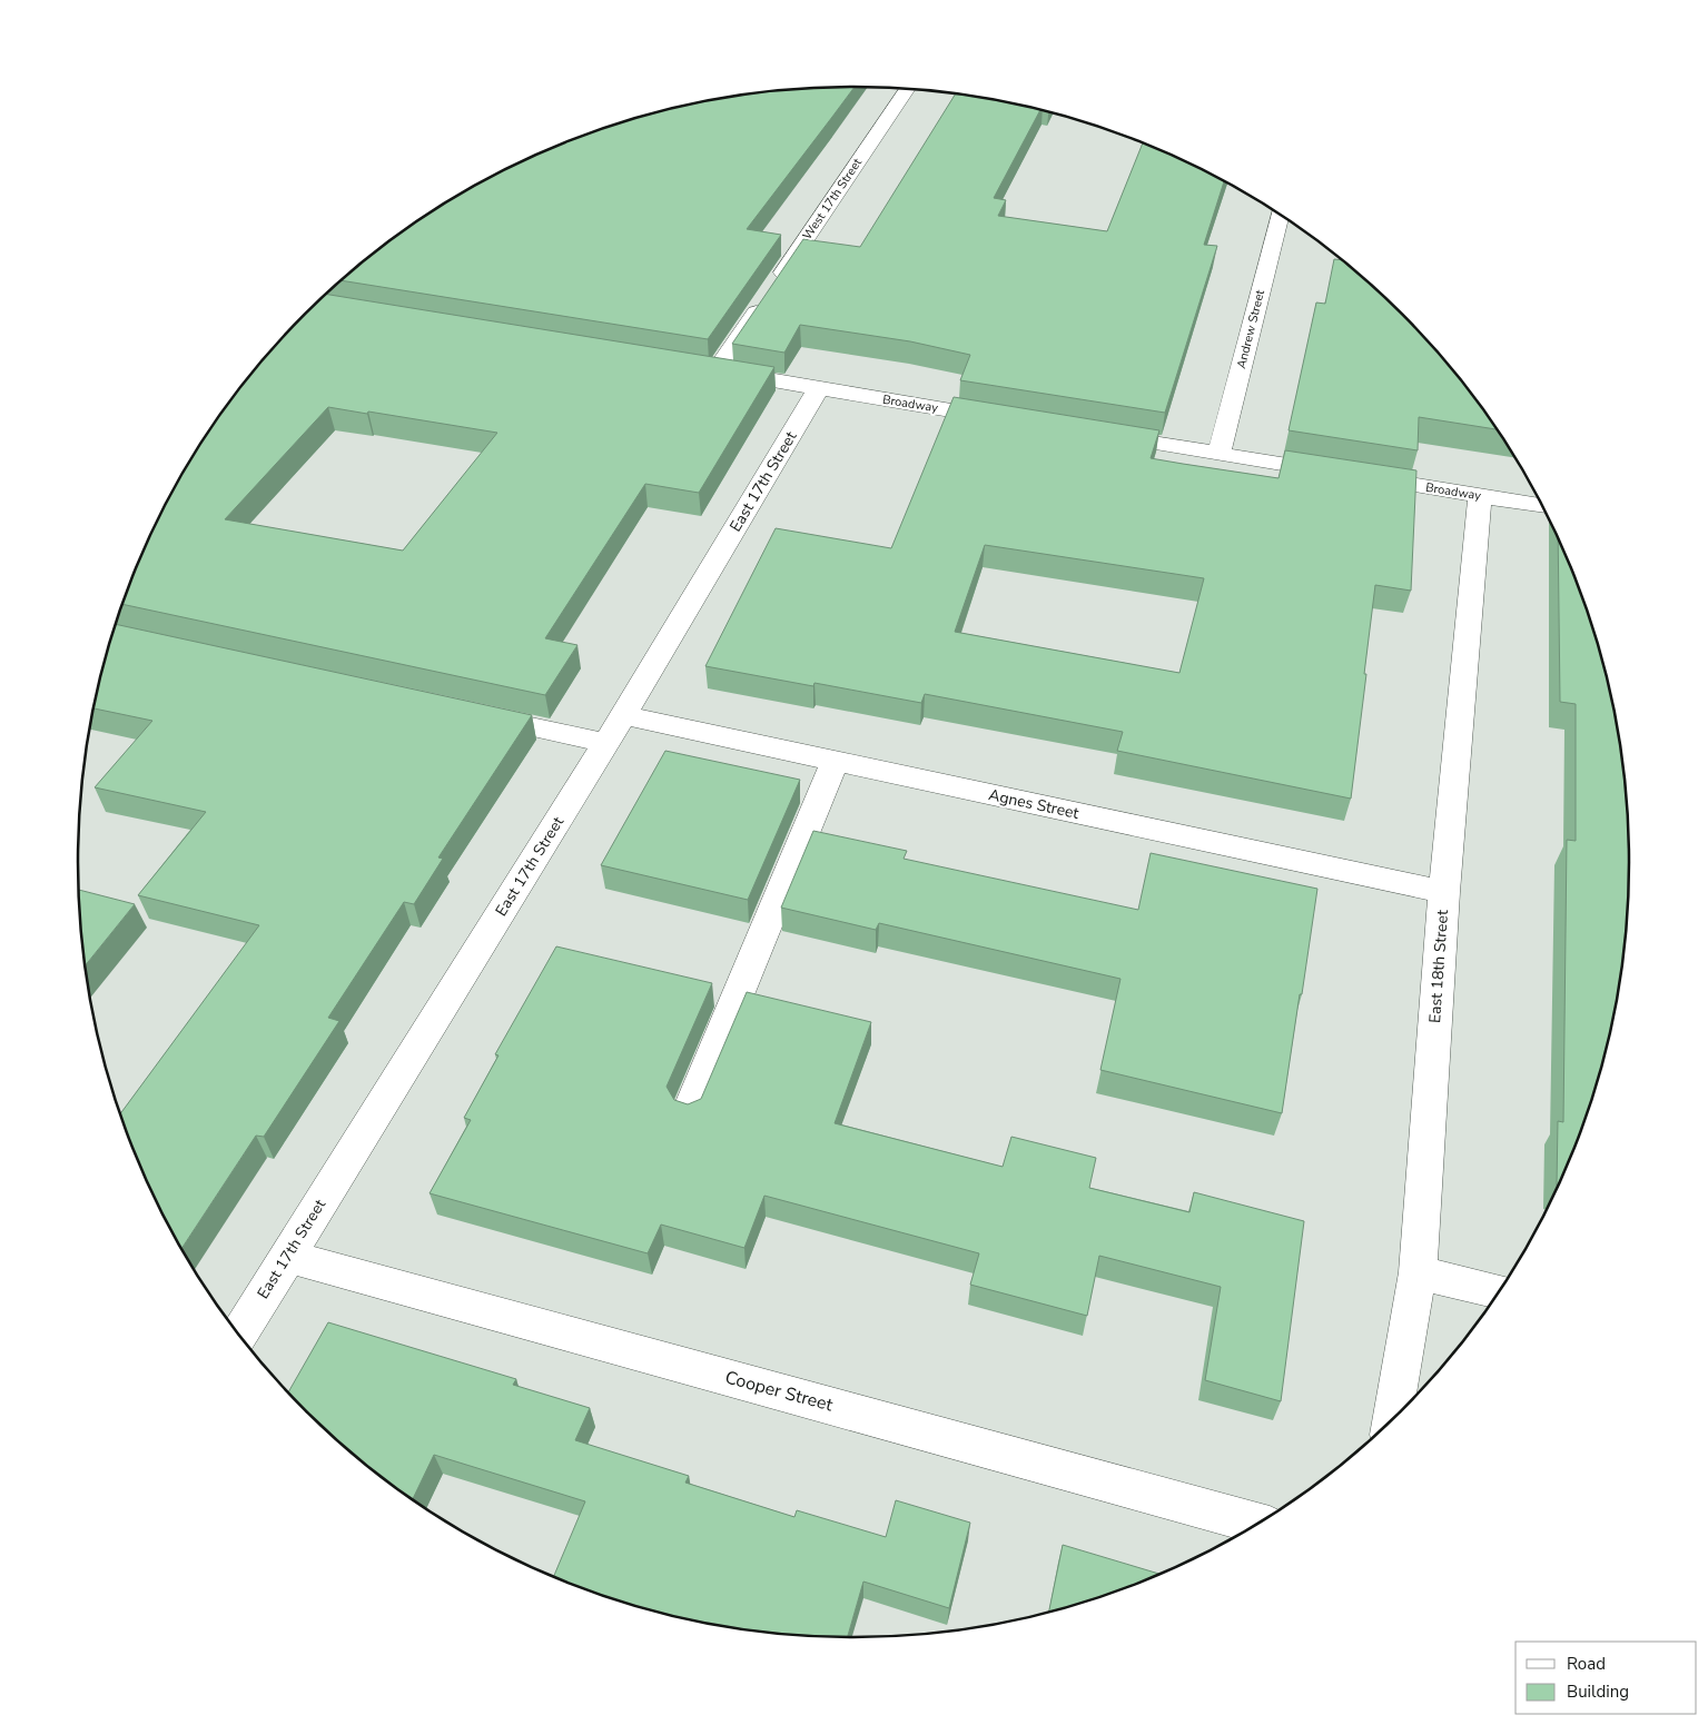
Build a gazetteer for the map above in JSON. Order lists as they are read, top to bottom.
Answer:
{
  "streets": {
    "street": [
      "West 17th Street",
      "Andrew Street",
      "Broadway",
      "East 17th Street",
      "Agnes Street",
      "East 18th Street",
      "Cooper Street"
    ]
  },
  "crossings": [
    ["West 17th Street", "Broadway"],
    ["Andrew Street", "Broadway"],
    ["Broadway", "East 17th Street"],
    ["Broadway", "East 18th Street"],
    ["East 17th Street", "Agnes Street"],
    ["East 17th Street", "Cooper Street"],
    ["Agnes Street", "East 18th Street"]
  ],
  "legend": ["Road", "Building"]
}
